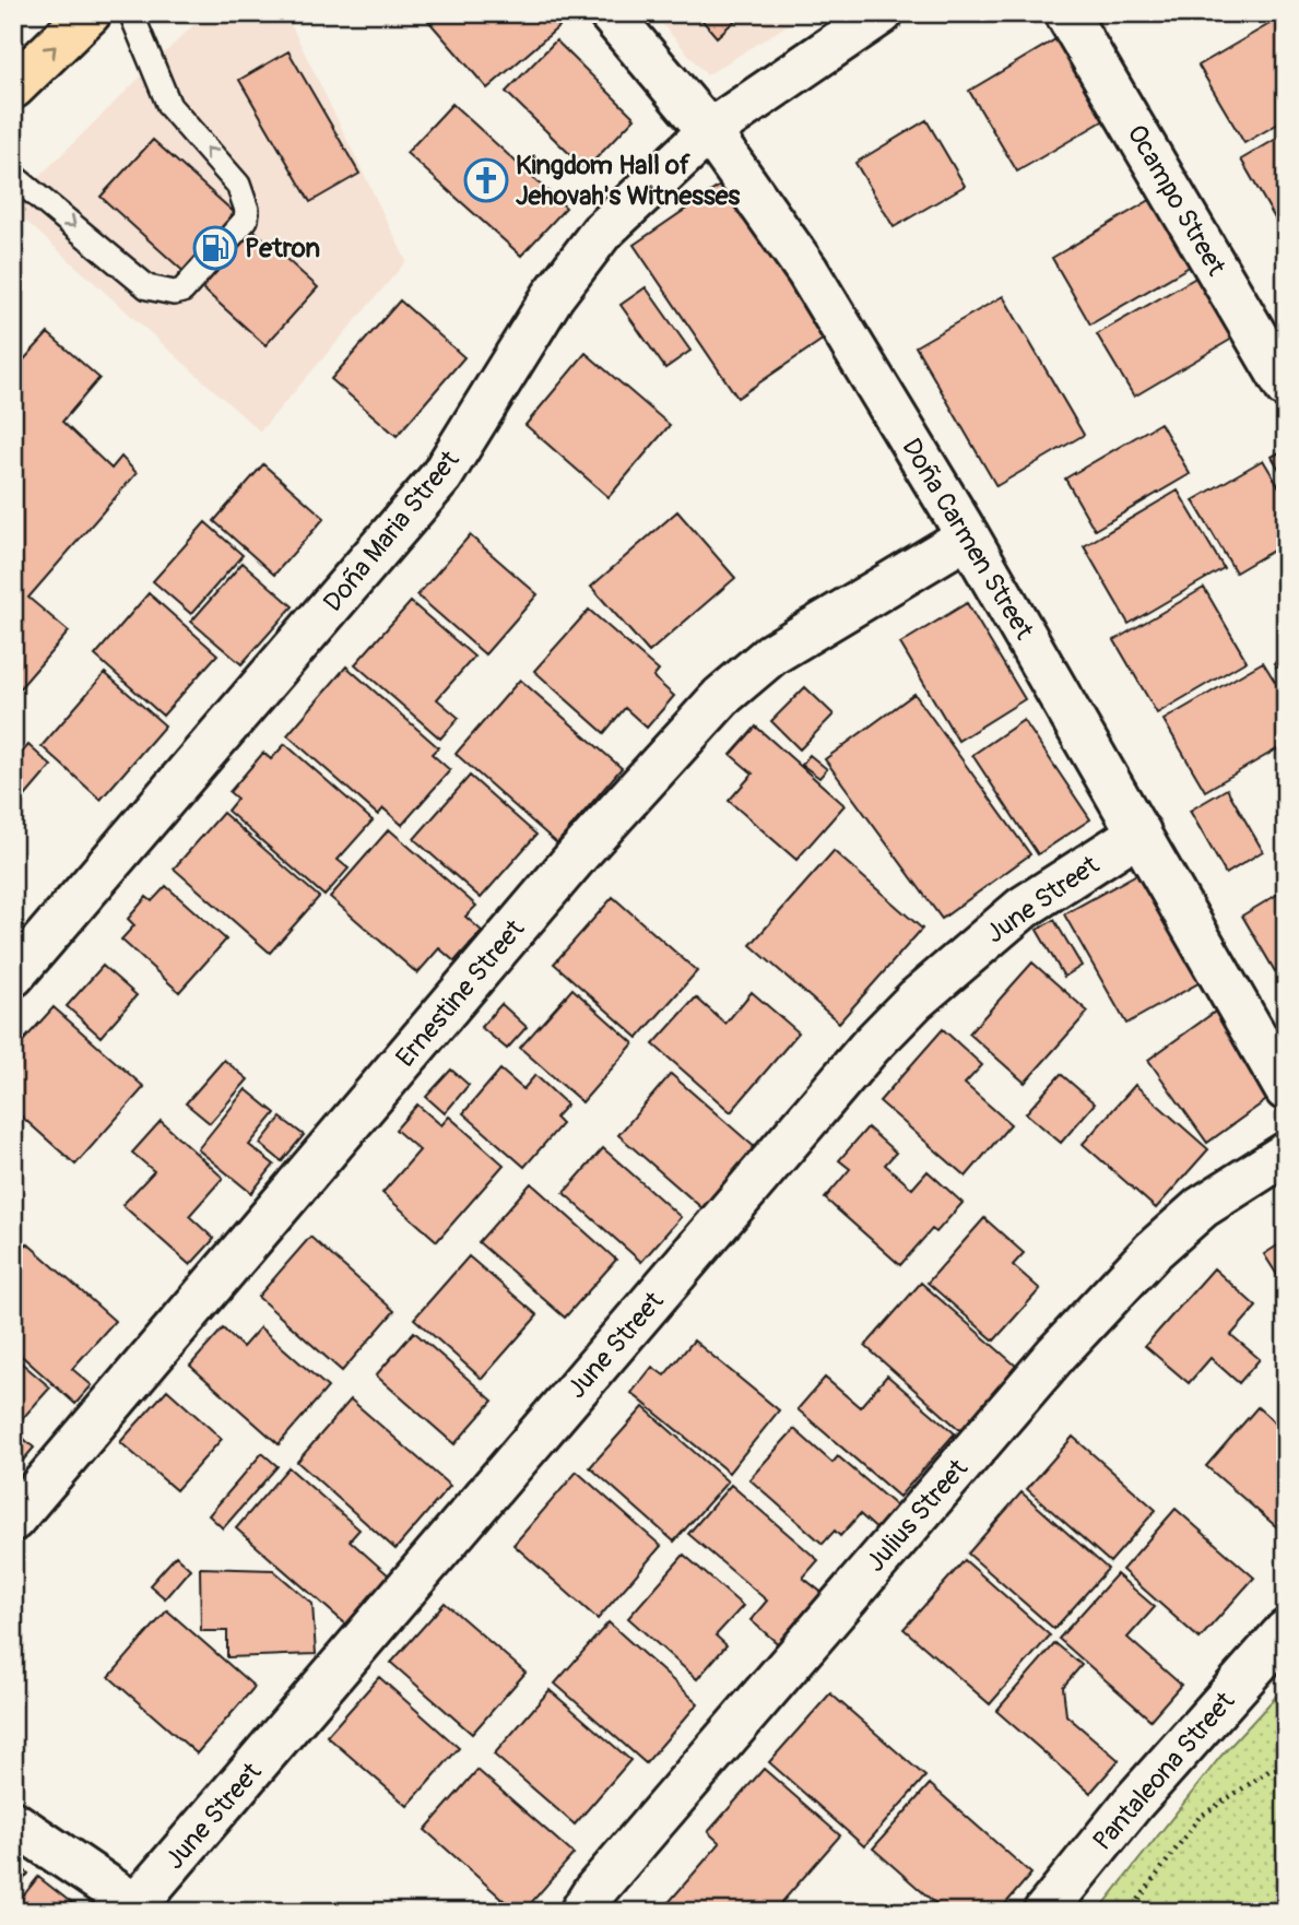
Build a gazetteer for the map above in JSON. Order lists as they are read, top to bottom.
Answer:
{
  "streets": {
    "street": [
      "Ocampo Street",
      "Doña Maria Street",
      "Doña Carmen Street",
      "June Street",
      "Ernestine Street",
      "Julius Street",
      "Pantaleona Street"
    ]
  },
  "crossings": [
    ["Doña Maria Street", "Doña Carmen Street"],
    ["Doña Carmen Street", "June Street"],
    ["Doña Carmen Street", "Ernestine Street"]
  ],
  "places": {
    "church": ["Kingdom Hall of Jehovah's Witnesses"],
    "fuel station": ["Petron"]
  }
}
